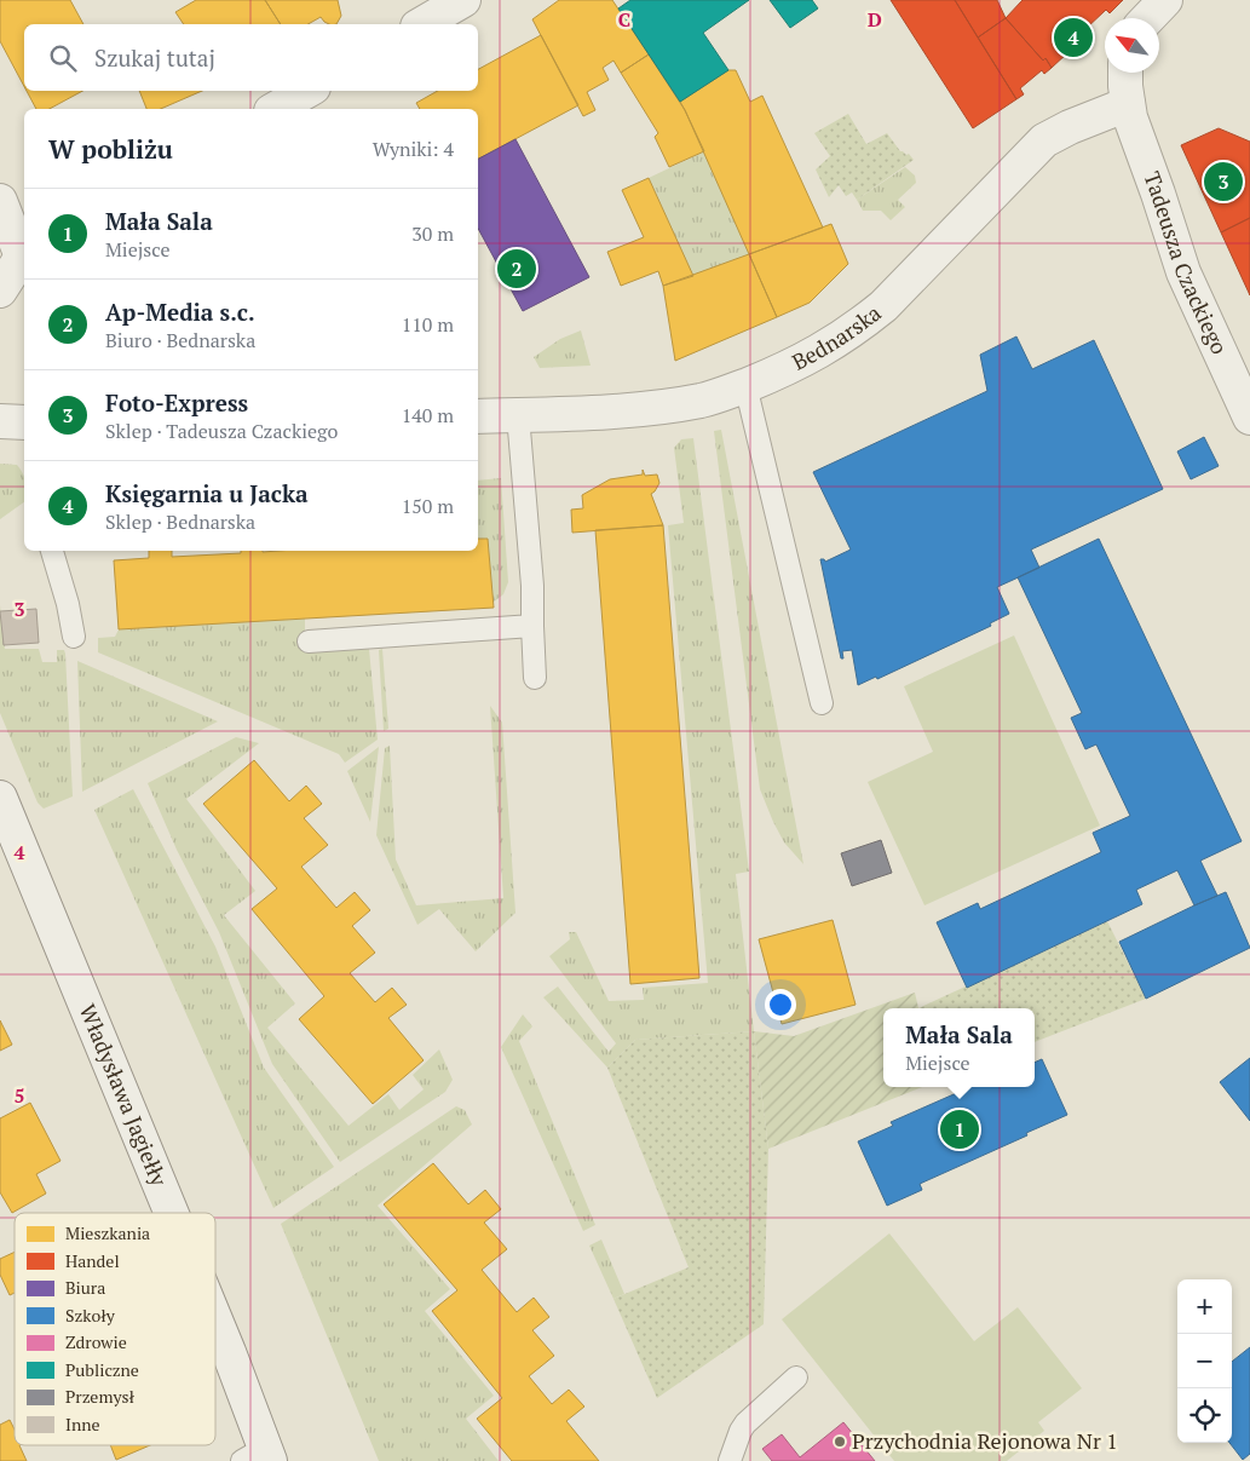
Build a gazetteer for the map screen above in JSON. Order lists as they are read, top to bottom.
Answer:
{
  "streets": {
    "street": ["Tadeusza Czackiego", "Bednarska", "Władysława Jagiełły"]
  },
  "crossings": [
    ["Tadeusza Czackiego", "Bednarska"]
  ],
  "places": ["Przychodnia Rejonowa Nr 1"],
  "legend": [
    "Mieszkania",
    "Handel",
    "Biura",
    "Szkoły",
    "Zdrowie",
    "Publiczne",
    "Przemysł",
    "Inne"
  ],
  "north": "top left",
  "page": {
    "pins": [
      "4",
      "3",
      "2",
      "1"
    ],
    "search": "Szukaj tutaj",
    "heading": ["W pobliżu", "Wyniki: 4"],
    "list": [
      {
        "mark": "1",
        "name": "Mała Sala",
        "note": "Miejsce",
        "value": "30 m"
      },
      {
        "mark": "2",
        "name": "Ap-Media s.c.",
        "note": "Biuro · Bednarska",
        "value": "110 m"
      },
      {
        "mark": "3",
        "name": "Foto-Express",
        "note": "Sklep · Tadeusza Czackiego",
        "value": "140 m"
      },
      {
        "mark": "4",
        "name": "Księgarnia u Jacka",
        "note": "Sklep · Bednarska",
        "value": "150 m"
      }
    ],
    "popup": ["Mała Sala", "Miejsce"],
    "map_buttons": ["+", "−"]
  },
  "grid": {
    "columns": ["C", "D"],
    "rows": ["3", "4", "5"]
  }
}
